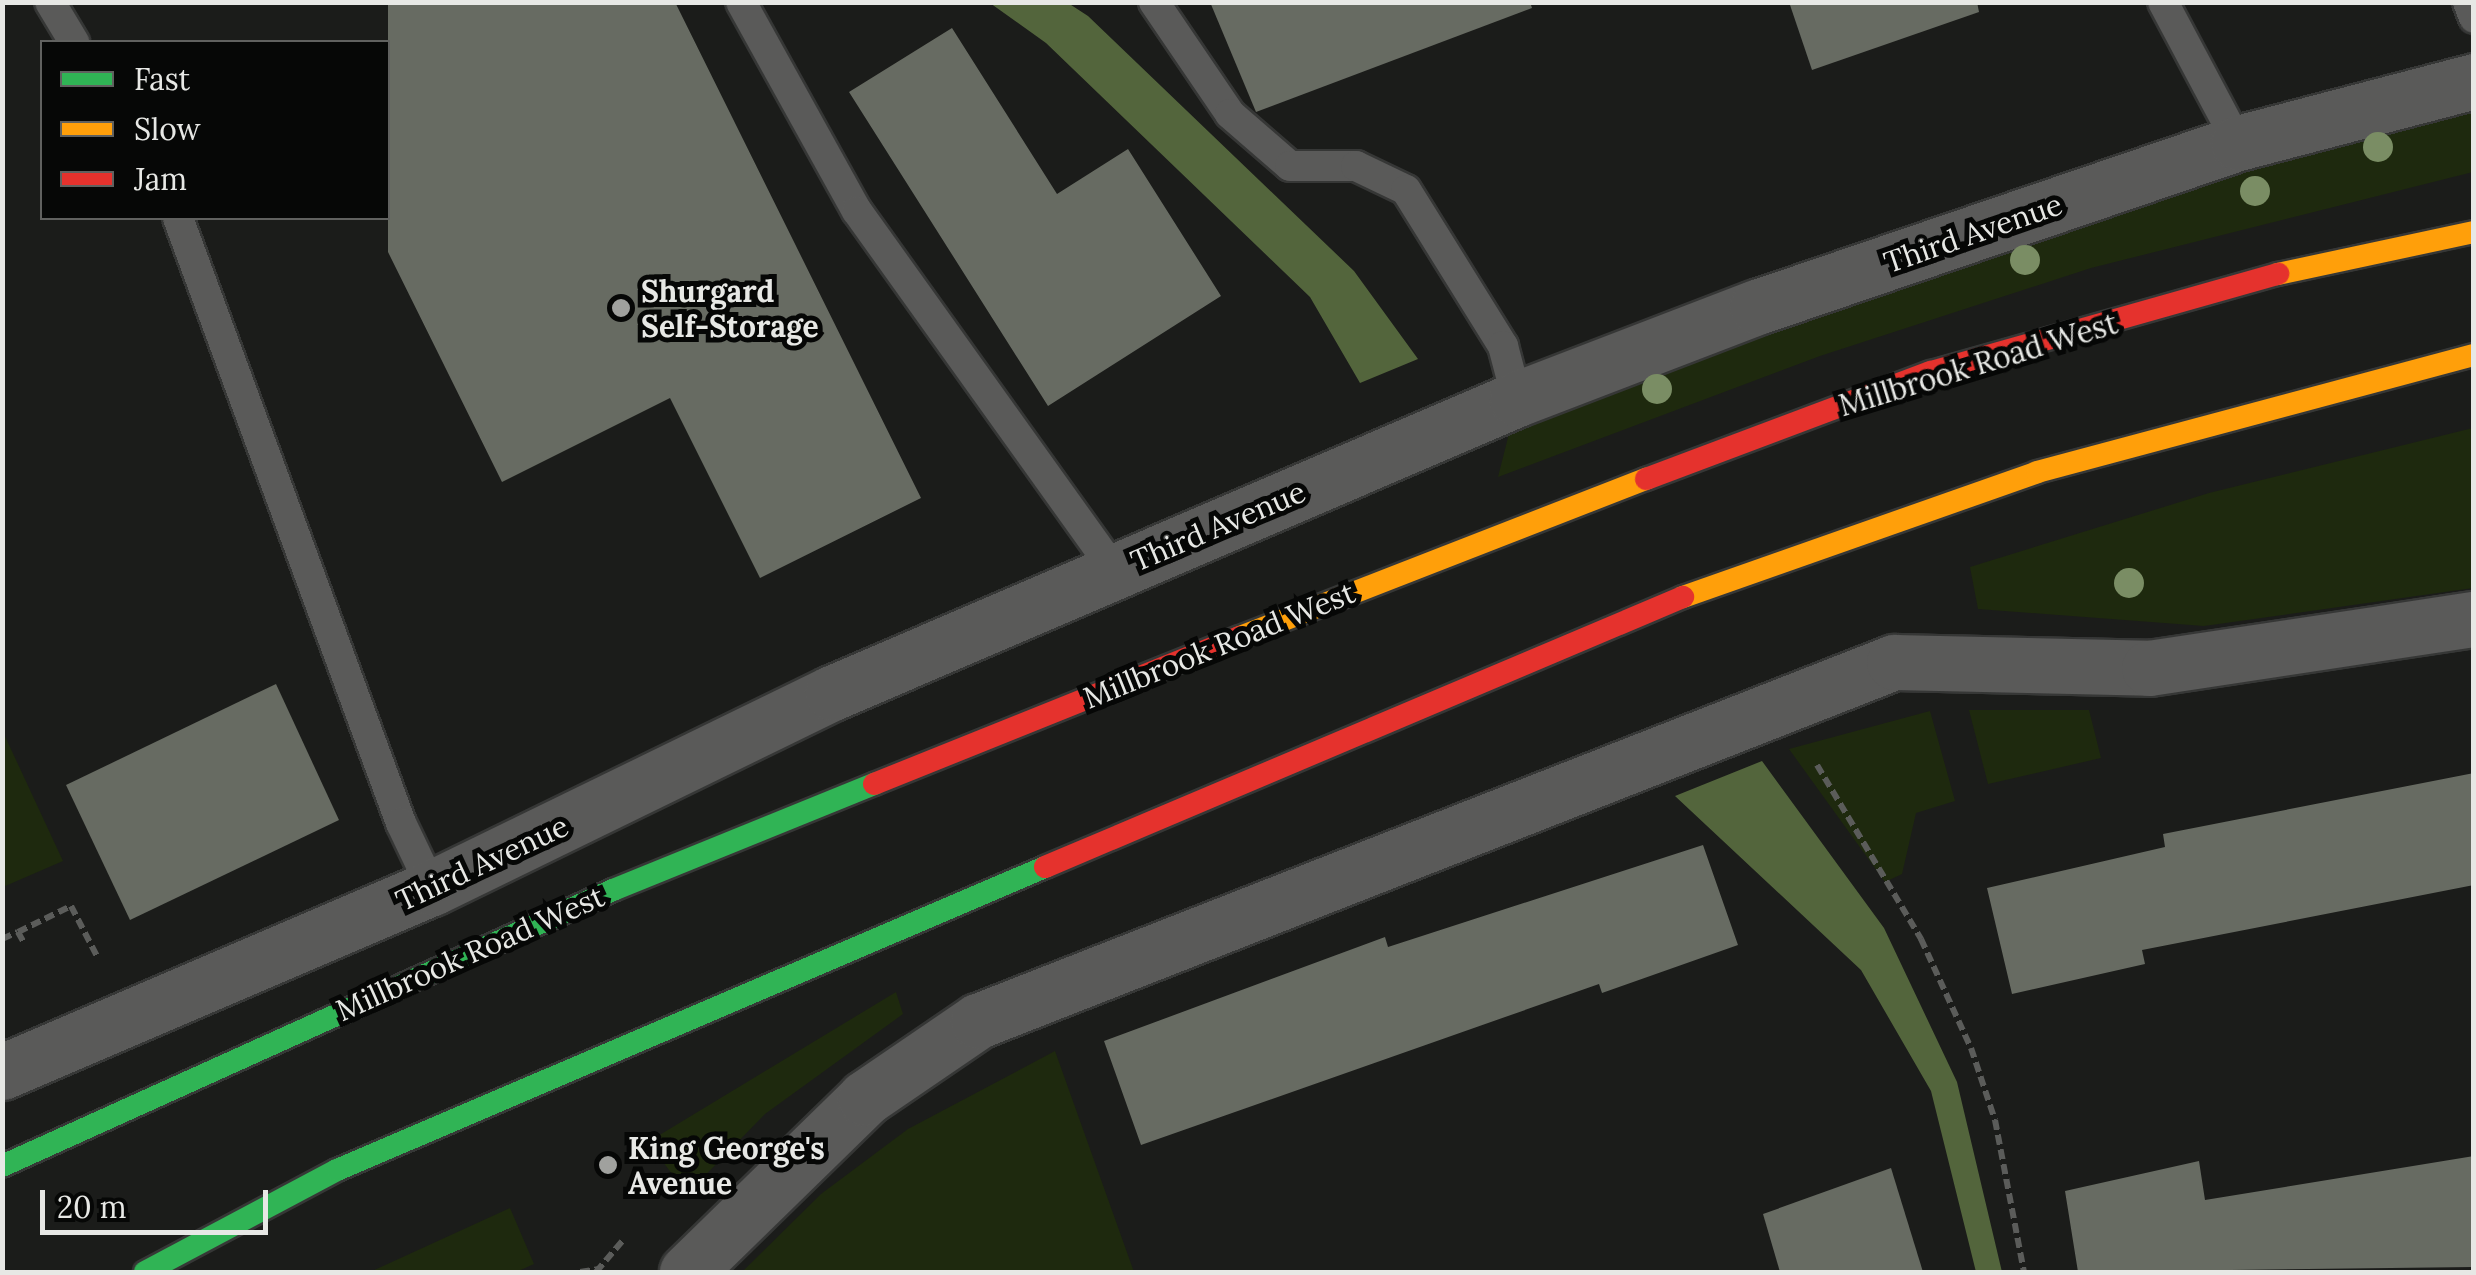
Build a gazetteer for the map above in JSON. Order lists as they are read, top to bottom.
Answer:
{
  "streets": {
    "highway": ["Millbrook Road West"],
    "street": ["Third Avenue"]
  },
  "places": ["Shurgard Self-Storage", "King George's Avenue"],
  "legend": ["Fast", "Slow", "Jam"],
  "scale_bar": "20 m"
}
